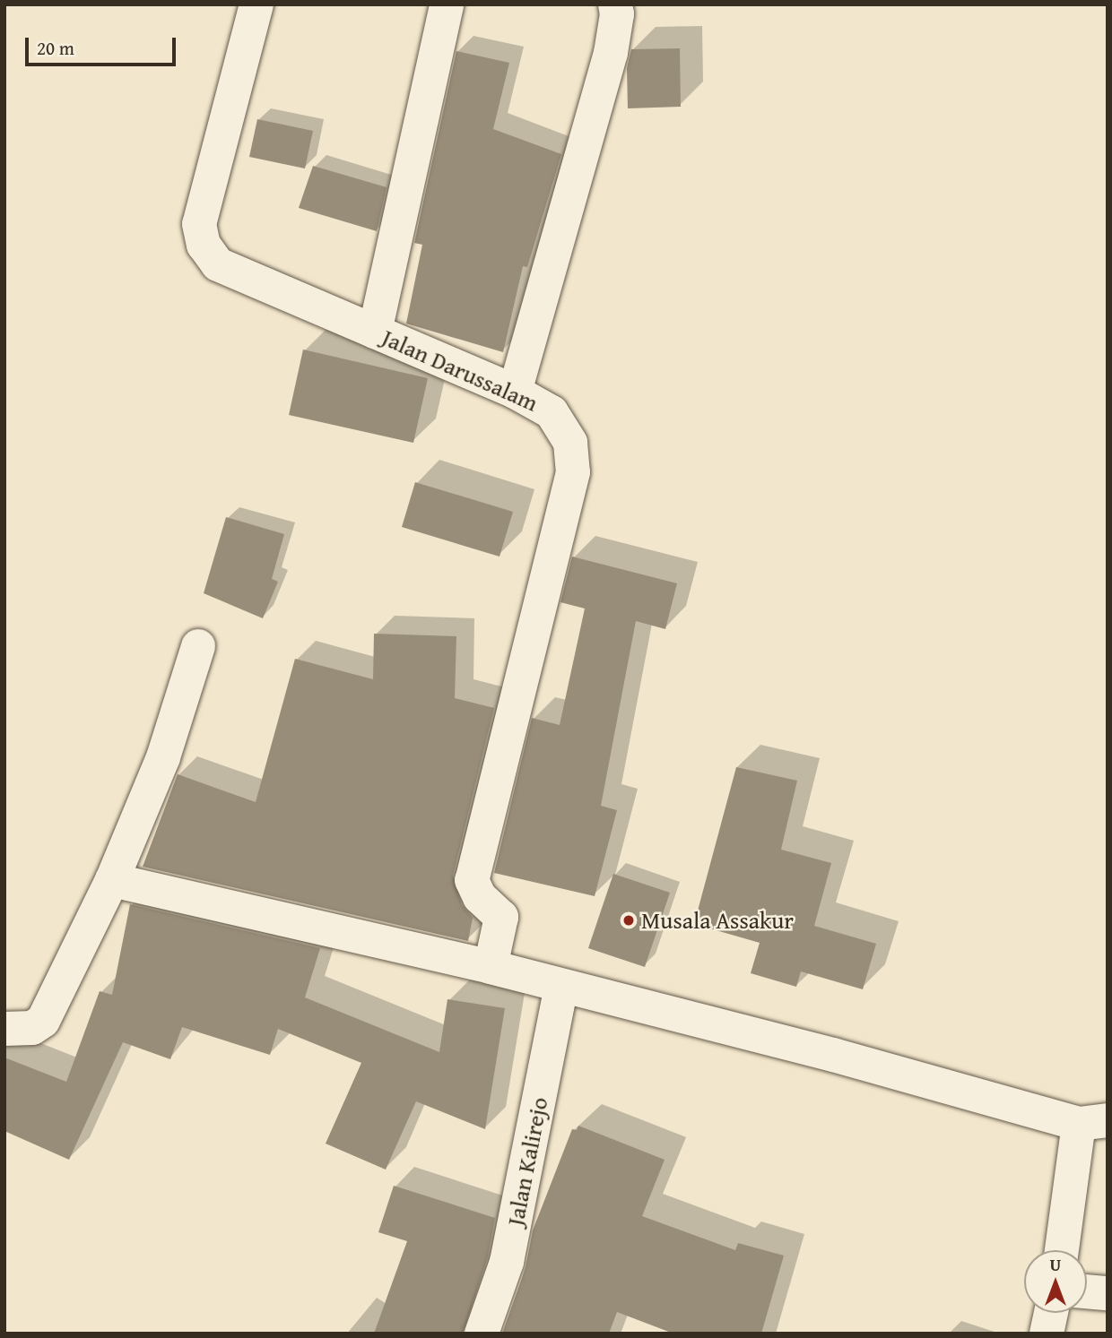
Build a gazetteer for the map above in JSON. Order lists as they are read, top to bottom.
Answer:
{
  "streets": {
    "street": ["Jalan Darussalam", "Jalan Kalirejo"]
  },
  "places": ["Musala Assakur"],
  "scale_bar": "20 m",
  "north": "top"
}
